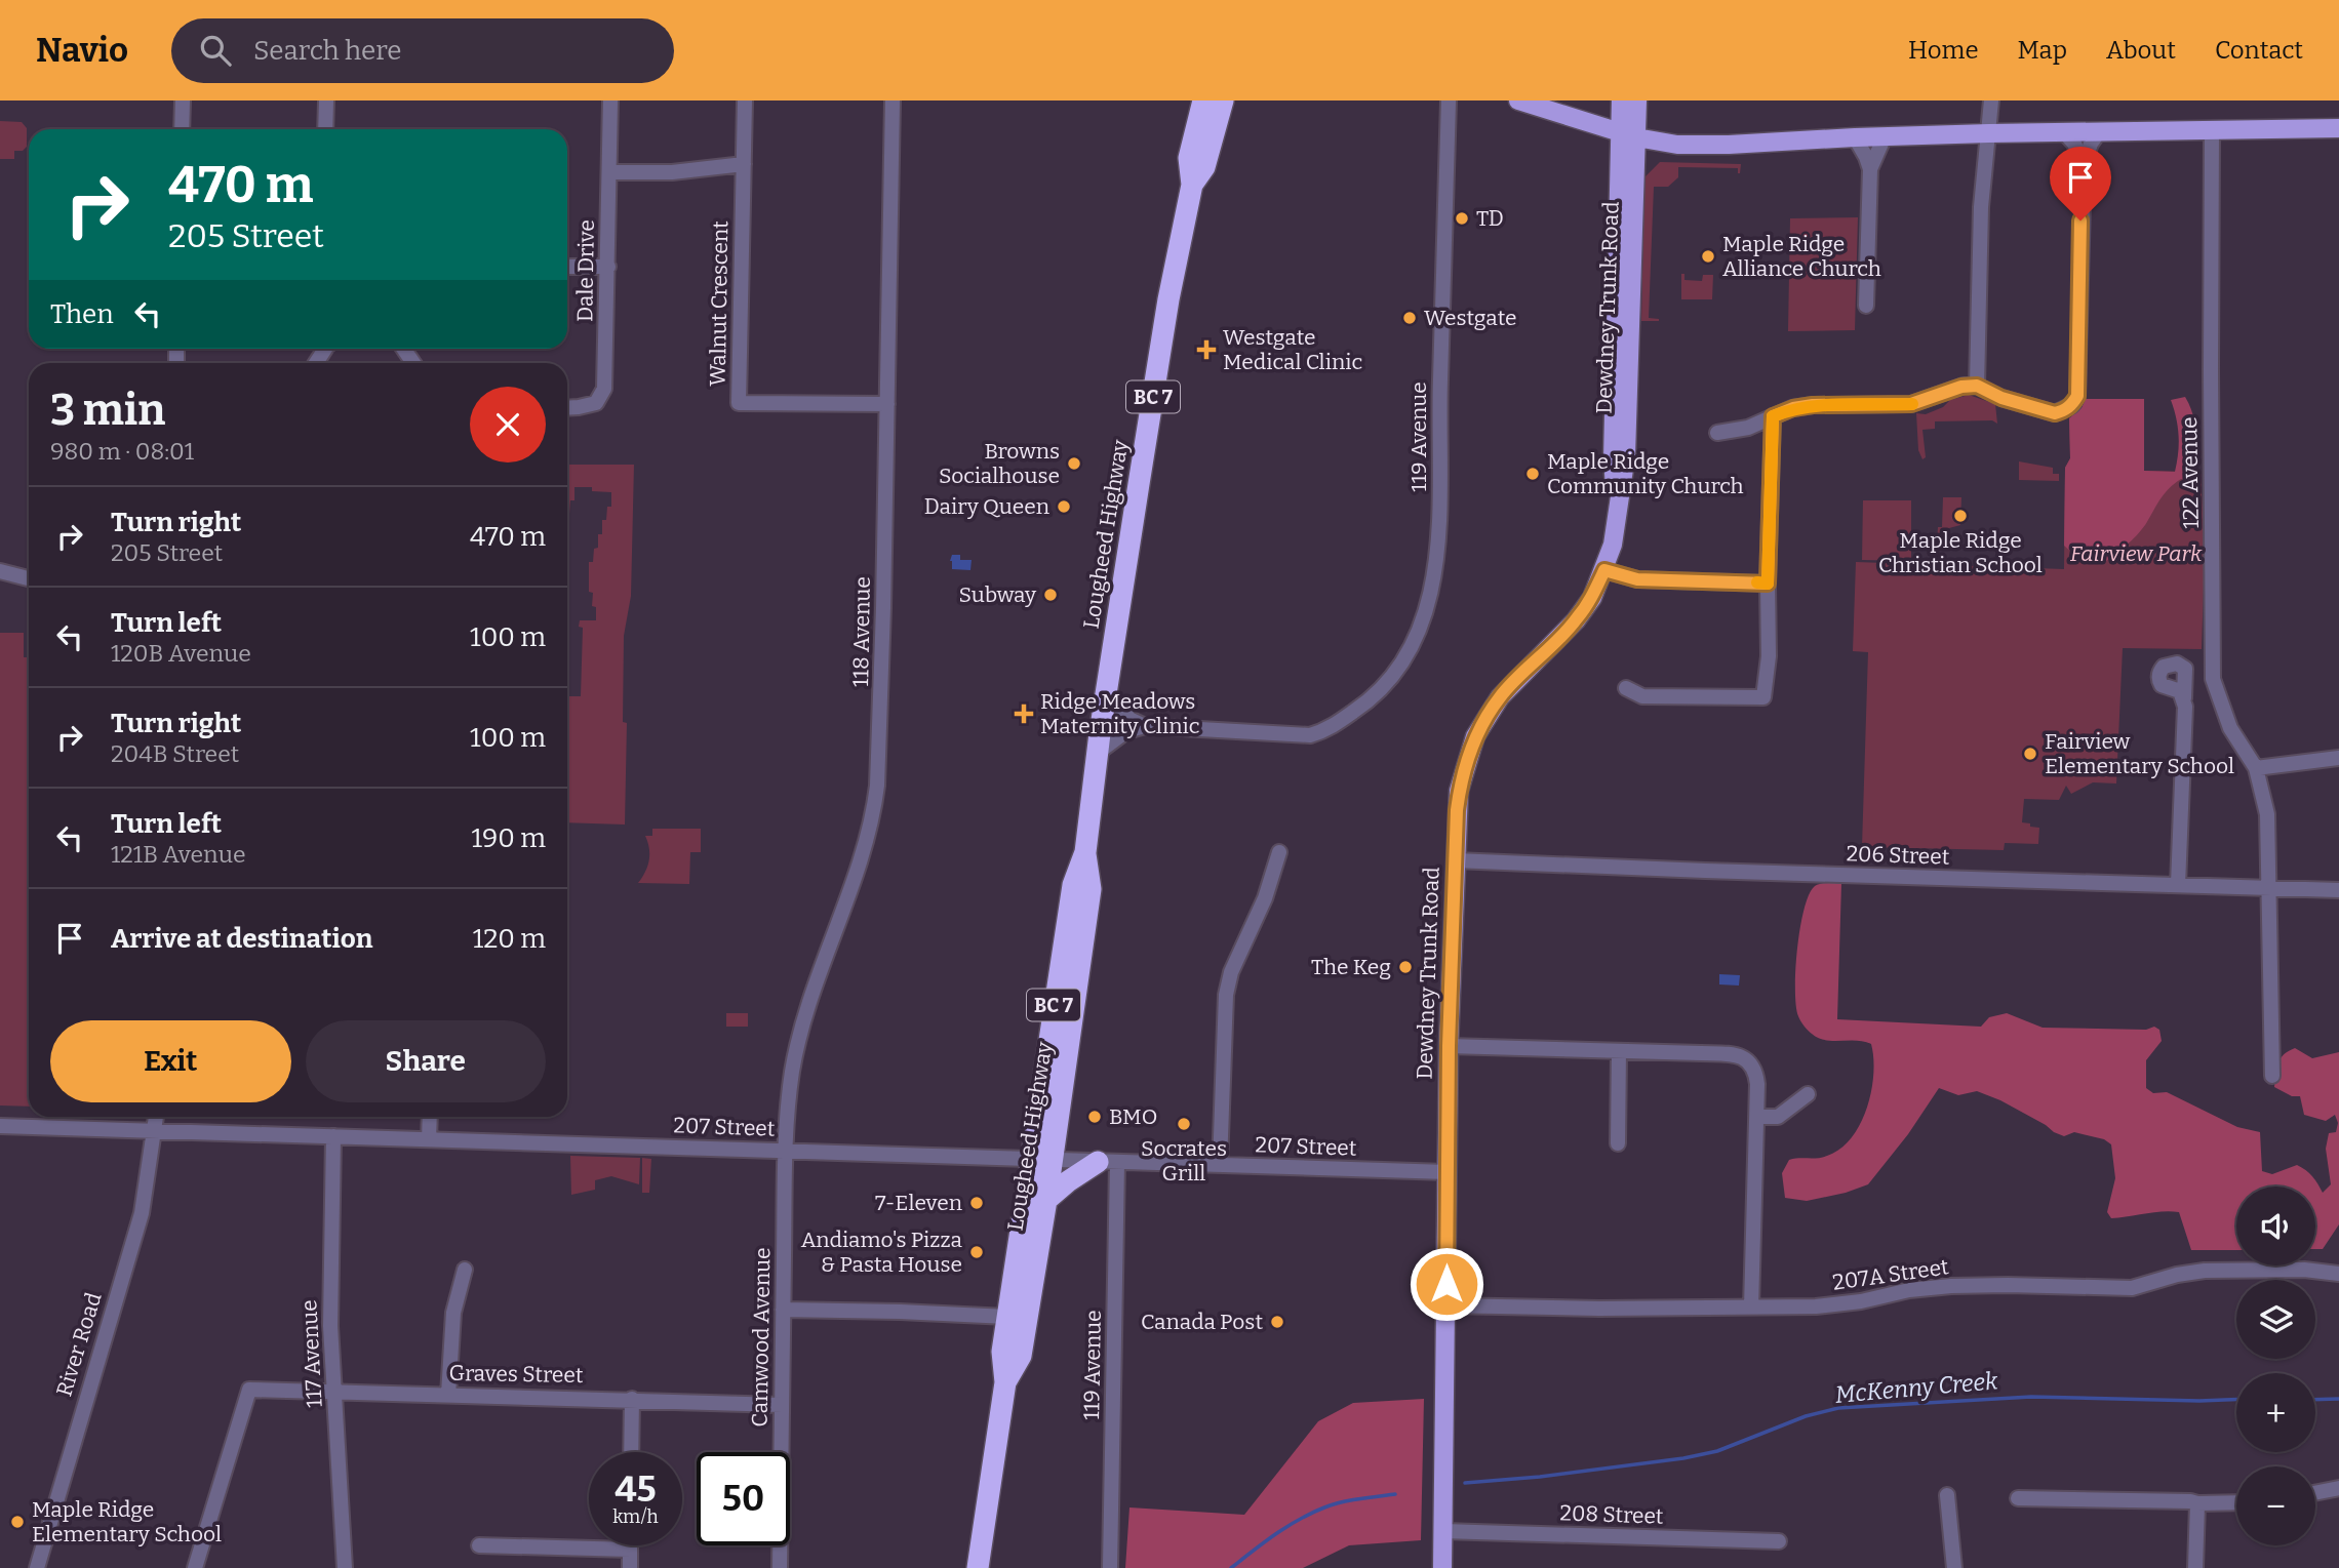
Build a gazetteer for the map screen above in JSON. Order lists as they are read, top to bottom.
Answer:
{
  "streets": {
    "highway": ["BC 7", "Lougheed Highway"],
    "main road": ["Dewdney Trunk Road"],
    "street": [
      "Dale Drive",
      "Walnut Crescent",
      "119 Avenue",
      "122 Avenue",
      "118 Avenue",
      "206 Street",
      "207 Street",
      "207A Street",
      "Camwood Avenue",
      "River Road",
      "117 Avenue",
      "Graves Street",
      "208 Street"
    ]
  },
  "crossings": [
    ["Walnut Crescent", "118 Avenue"],
    ["Dewdney Trunk Road", "206 Street"],
    ["Dewdney Trunk Road", "207 Street"],
    ["Dewdney Trunk Road", "207A Street"],
    ["Dewdney Trunk Road", "208 Street"],
    ["119 Avenue", "207 Street"],
    ["122 Avenue", "206 Street"],
    ["Lougheed Highway", "207 Street"],
    ["118 Avenue", "207 Street"],
    ["118 Avenue", "Camwood Avenue"],
    ["207 Street", "Camwood Avenue"],
    ["207 Street", "River Road"],
    ["207 Street", "117 Avenue"],
    ["Camwood Avenue", "Graves Street"],
    ["117 Avenue", "Graves Street"]
  ],
  "water": ["McKenny Creek"],
  "parks": ["Fairview Park"],
  "places": {
    "other": [
      "TD",
      "Maple Ridge Alliance Church",
      "Westgate",
      "Browns Socialhouse",
      "Maple Ridge Community Church",
      "Dairy Queen",
      "Maple Ridge Christian School",
      "Subway",
      "Fairview Elementary School",
      "The Keg",
      "BMO",
      "Socrates Grill",
      "7-Eleven",
      "Andiamo's Pizza & Pasta House",
      "Canada Post",
      "Maple Ridge Elementary School"
    ],
    "health": ["Westgate Medical Clinic", "Ridge Meadows Maternity Clinic"]
  },
  "page": {
    "header": "Navio",
    "search": "Search here",
    "nav": [
      "Home",
      "Map",
      "About",
      "Contact"
    ],
    "turn": ["470 m", "205 Street"],
    "then": "Then",
    "heading": ["3 min", "980 m · 08:01"],
    "list": [
      {
        "name": "Turn right",
        "note": "205 Street",
        "value": "470 m"
      },
      {
        "name": "Turn left",
        "note": "120B Avenue",
        "value": "100 m"
      },
      {
        "name": "Turn right",
        "note": "204B Street",
        "value": "100 m"
      },
      {
        "name": "Turn left",
        "note": "121B Avenue",
        "value": "190 m"
      },
      {
        "name": "Arrive at destination",
        "value": "120 m"
      }
    ],
    "buttons": ["Exit", "Share"],
    "map_buttons": ["+", "−"],
    "speed": "45 km/h",
    "limit": "50"
  }
}
